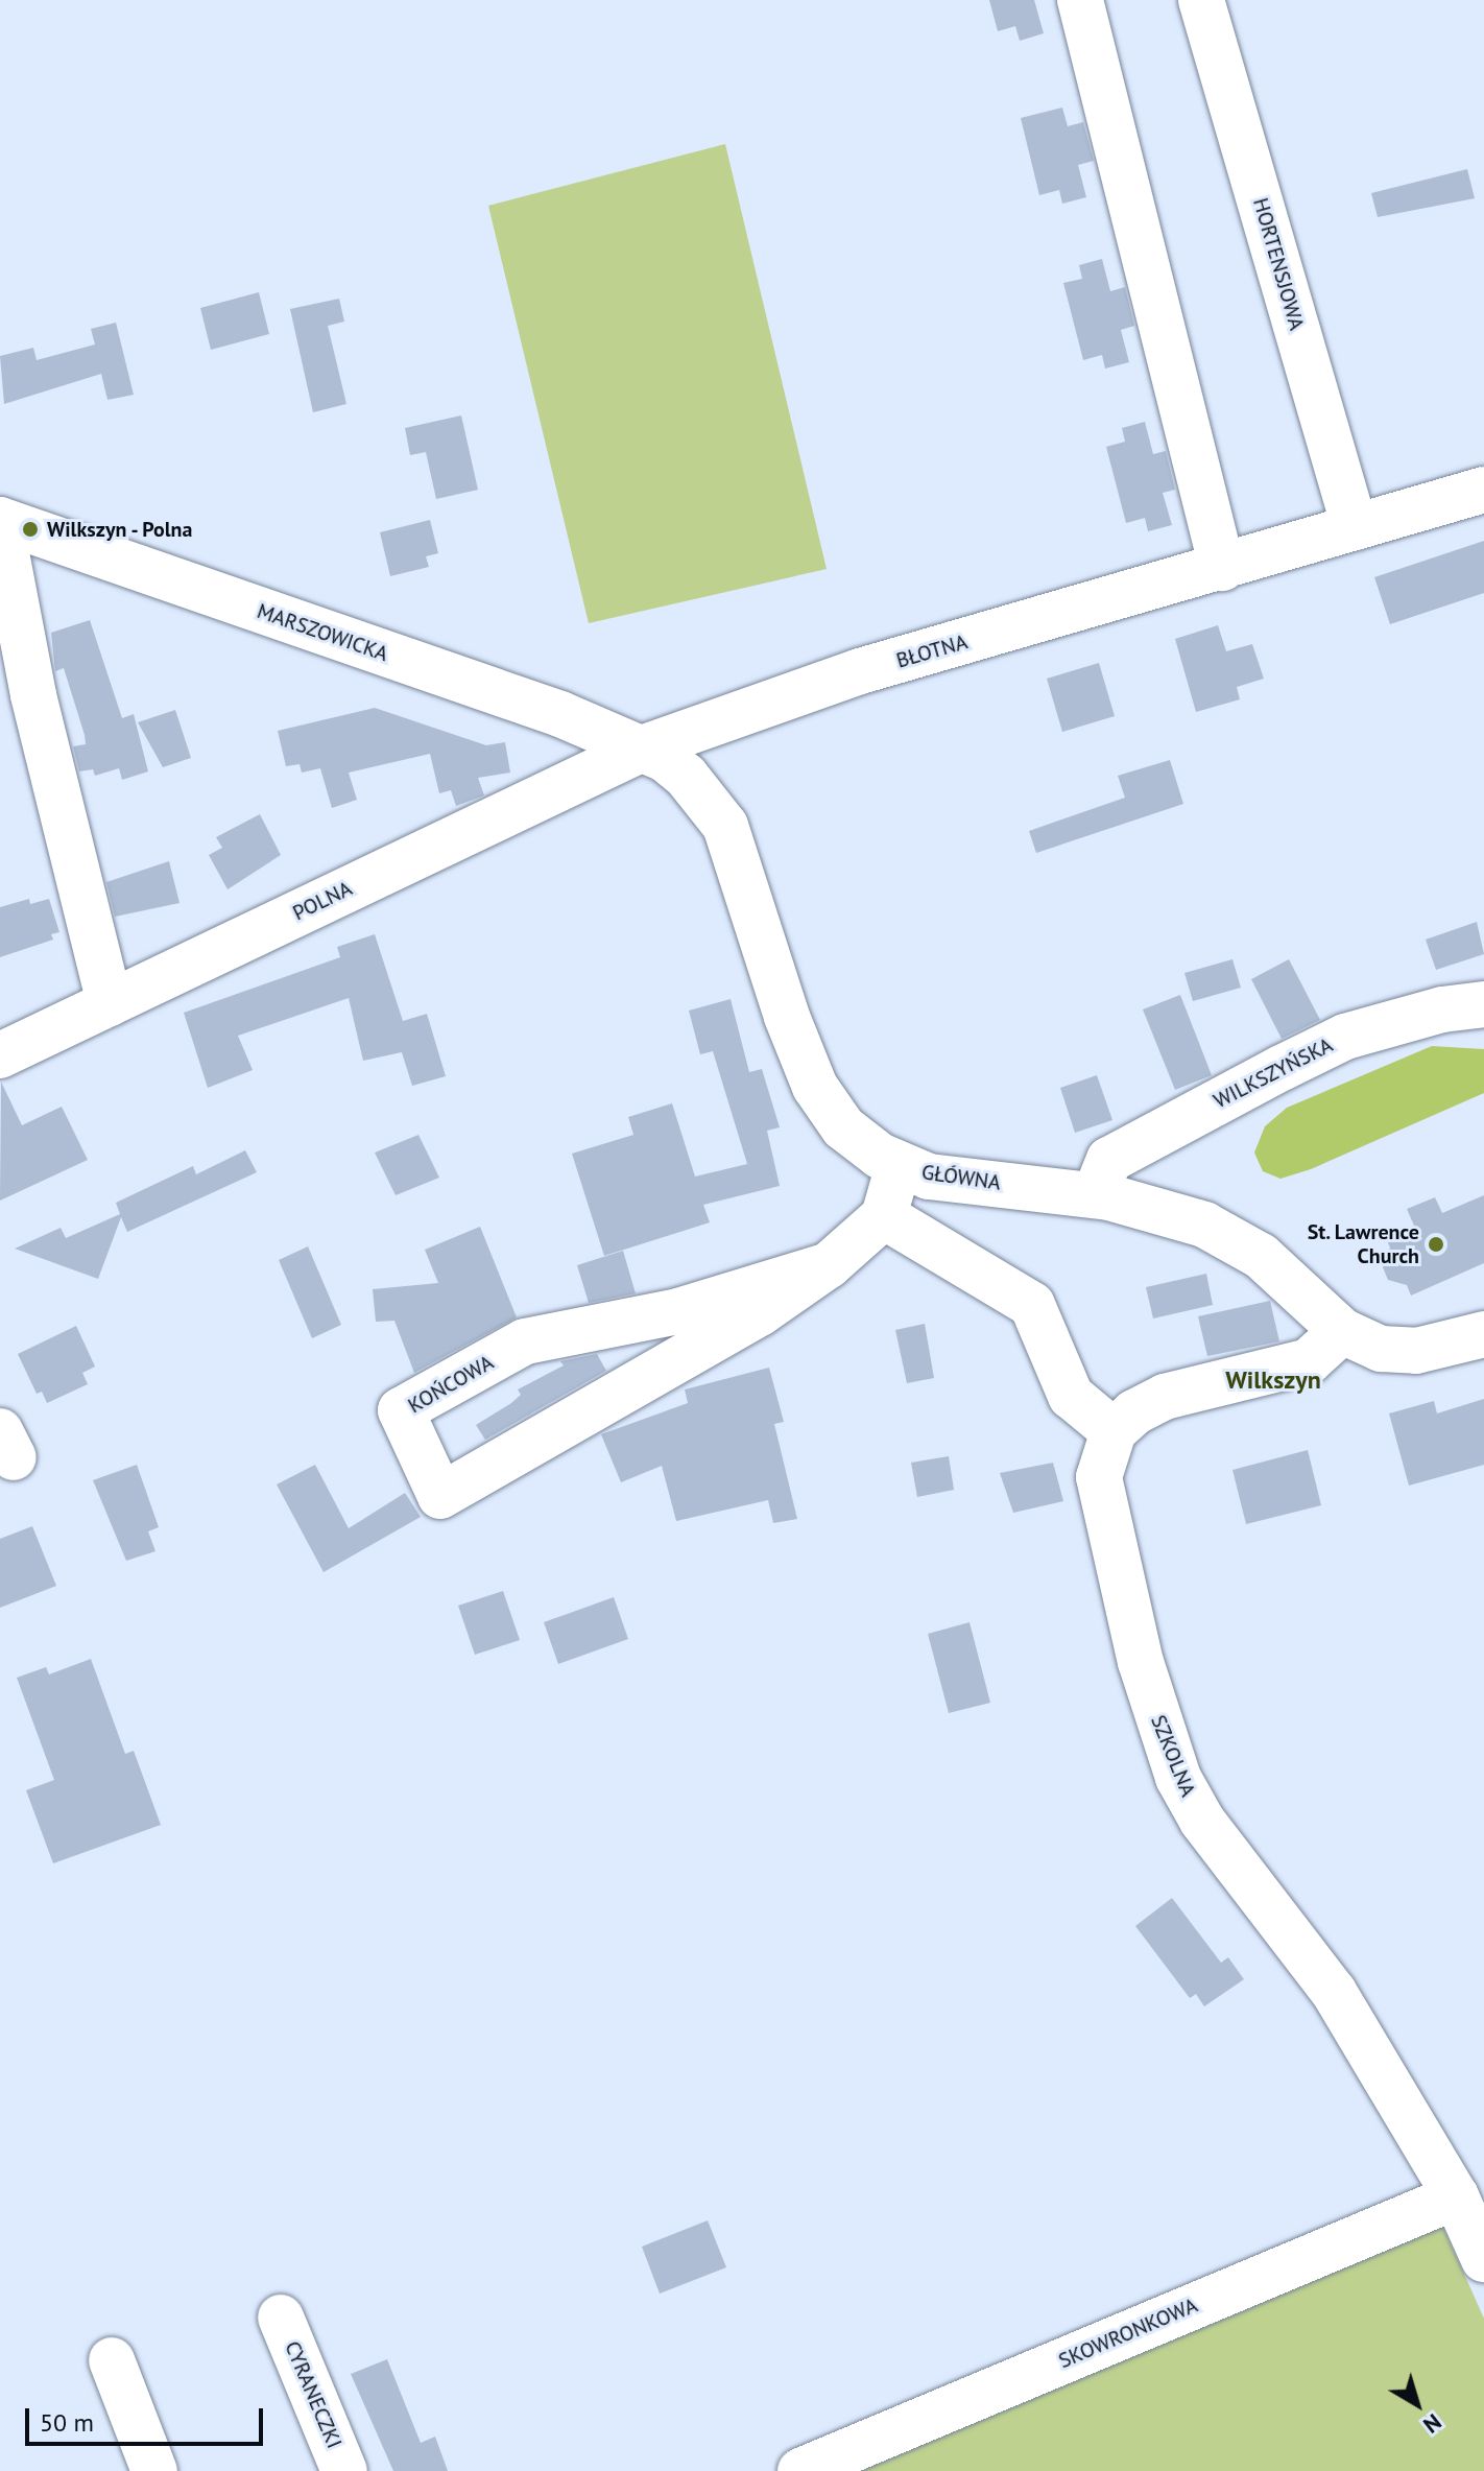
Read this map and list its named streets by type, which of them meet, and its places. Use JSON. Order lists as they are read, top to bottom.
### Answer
{
  "streets": {
    "street": [
      "HORTENSJOWA",
      "MARSZOWICKA",
      "BŁOTNA",
      "POLNA",
      "WILKSZYŃSKA",
      "GŁÓWNA",
      "KOŃCOWA",
      "SZKOLNA",
      "SKOWRONKOWA",
      "CYRANECZKI"
    ]
  },
  "crossings": [
    ["HORTENSJOWA", "BŁOTNA"],
    ["MARSZOWICKA", "BŁOTNA"],
    ["MARSZOWICKA", "POLNA"],
    ["MARSZOWICKA", "GŁÓWNA"],
    ["BŁOTNA", "POLNA"],
    ["BŁOTNA", "GŁÓWNA"],
    ["POLNA", "GŁÓWNA"],
    ["WILKSZYŃSKA", "GŁÓWNA"],
    ["SZKOLNA", "SKOWRONKOWA"]
  ],
  "districts": ["Wilkszyn"],
  "places": ["Wilkszyn - Polna", "St. Lawrence Church"],
  "scale_bar": "50 m",
  "north": "bottom right"
}
